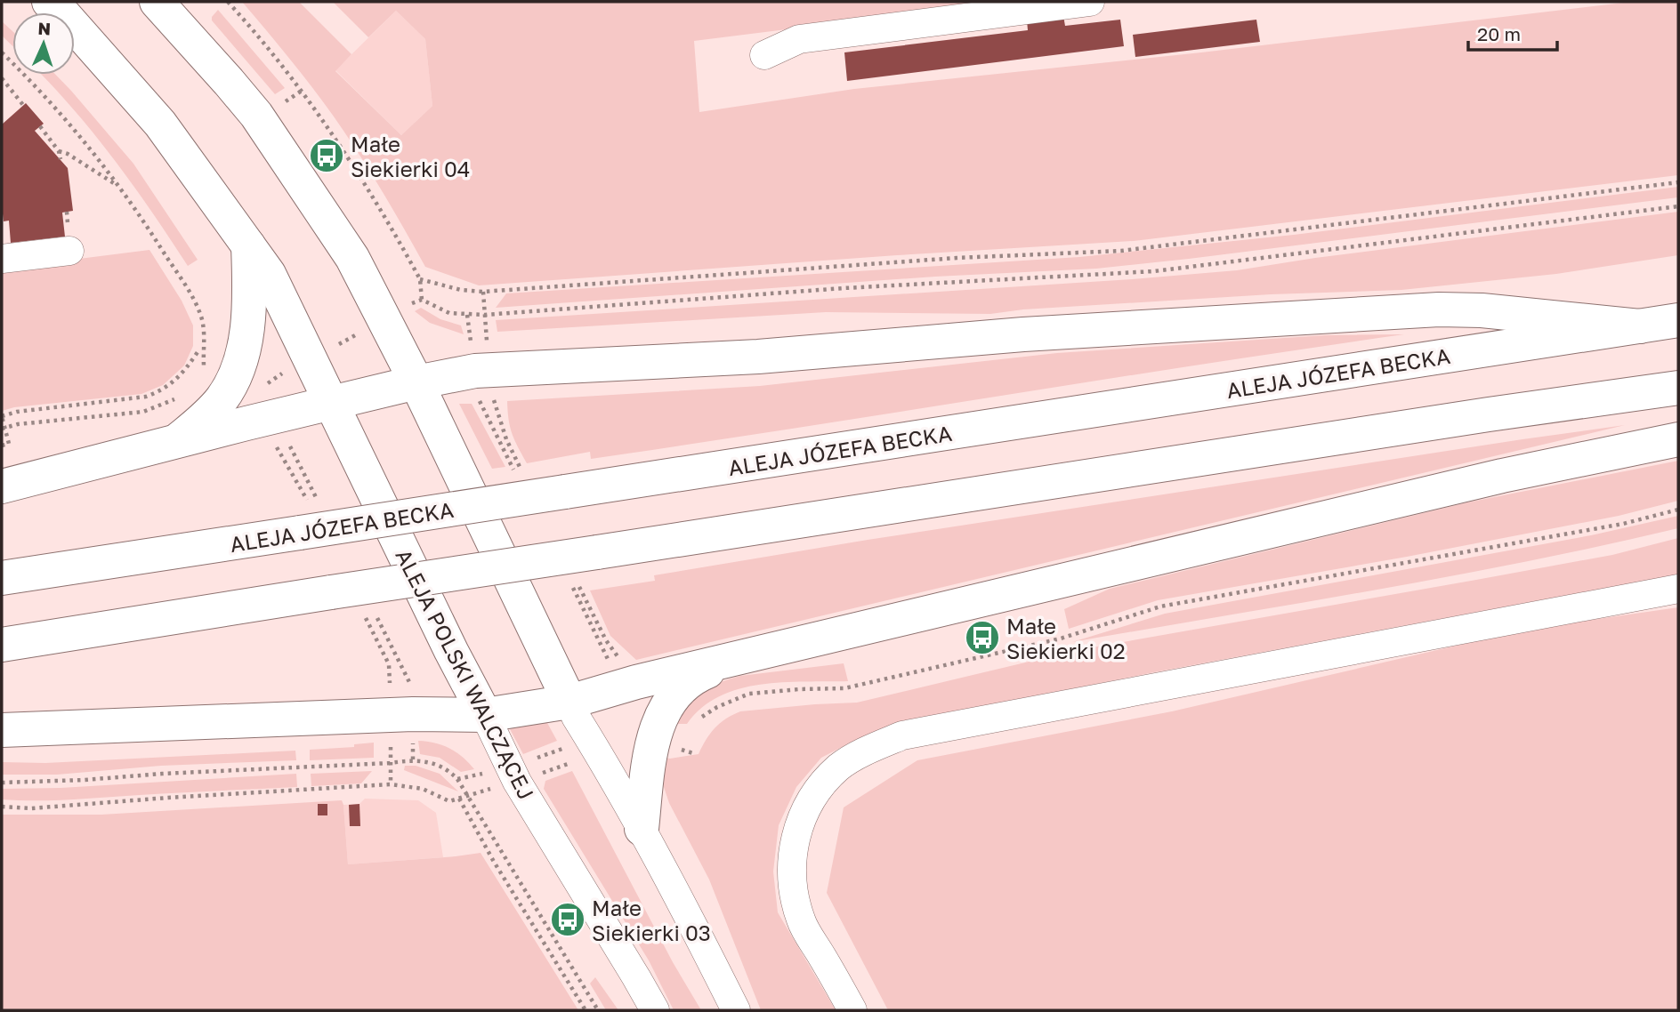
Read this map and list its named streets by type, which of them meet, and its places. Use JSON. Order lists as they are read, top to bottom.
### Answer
{
  "streets": {
    "main road": ["ALEJA JÓZEFA BECKA", "ALEJA POLSKI WALCZĄCEJ"]
  },
  "places": {
    "bus stop": ["Małe Siekierki 04", "Małe Siekierki 02", "Małe Siekierki 03"]
  },
  "scale_bar": "20 m",
  "north": "top"
}
